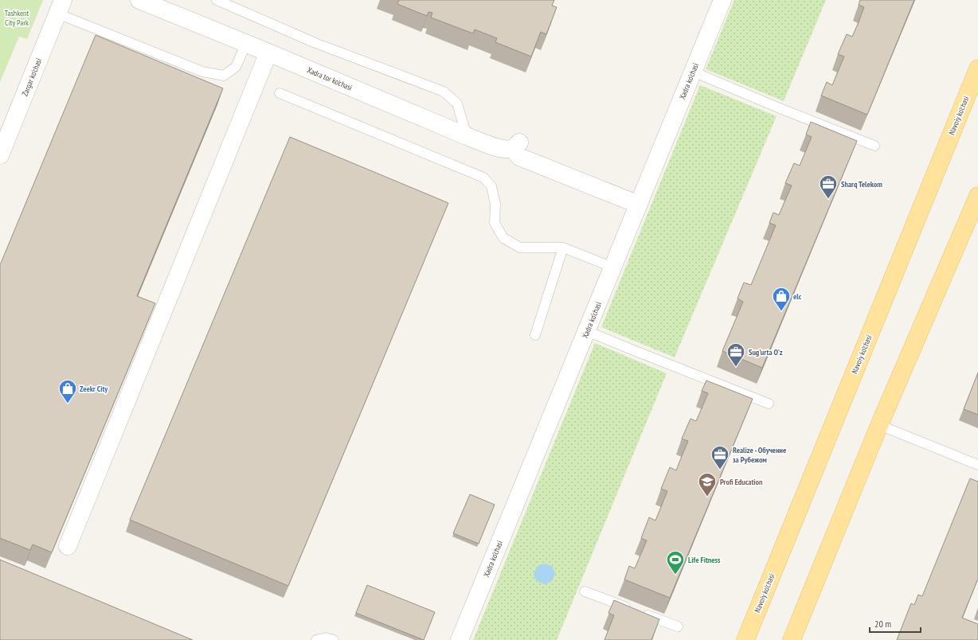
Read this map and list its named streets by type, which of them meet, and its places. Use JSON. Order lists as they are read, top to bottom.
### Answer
{
  "streets": {
    "main road": ["Navoiy ko'chasi"],
    "street": ["Zargar ko'chasi", "Xadra tor ko'chasi", "Xadra ko'chasi"]
  },
  "crossings": [
    ["Xadra tor ko'chasi", "Xadra ko'chasi"]
  ],
  "parks": ["Tashkent City Park"],
  "places": {
    "office": ["Sharq Telekom", "Sug'urta O'z", "Realize - Обучение за Рубежом"],
    "shop": ["elc", "Zeekr City"],
    "school or university": ["Profi Education"],
    "sports": ["Life Fitness"]
  },
  "scale_bar": "20 m"
}
